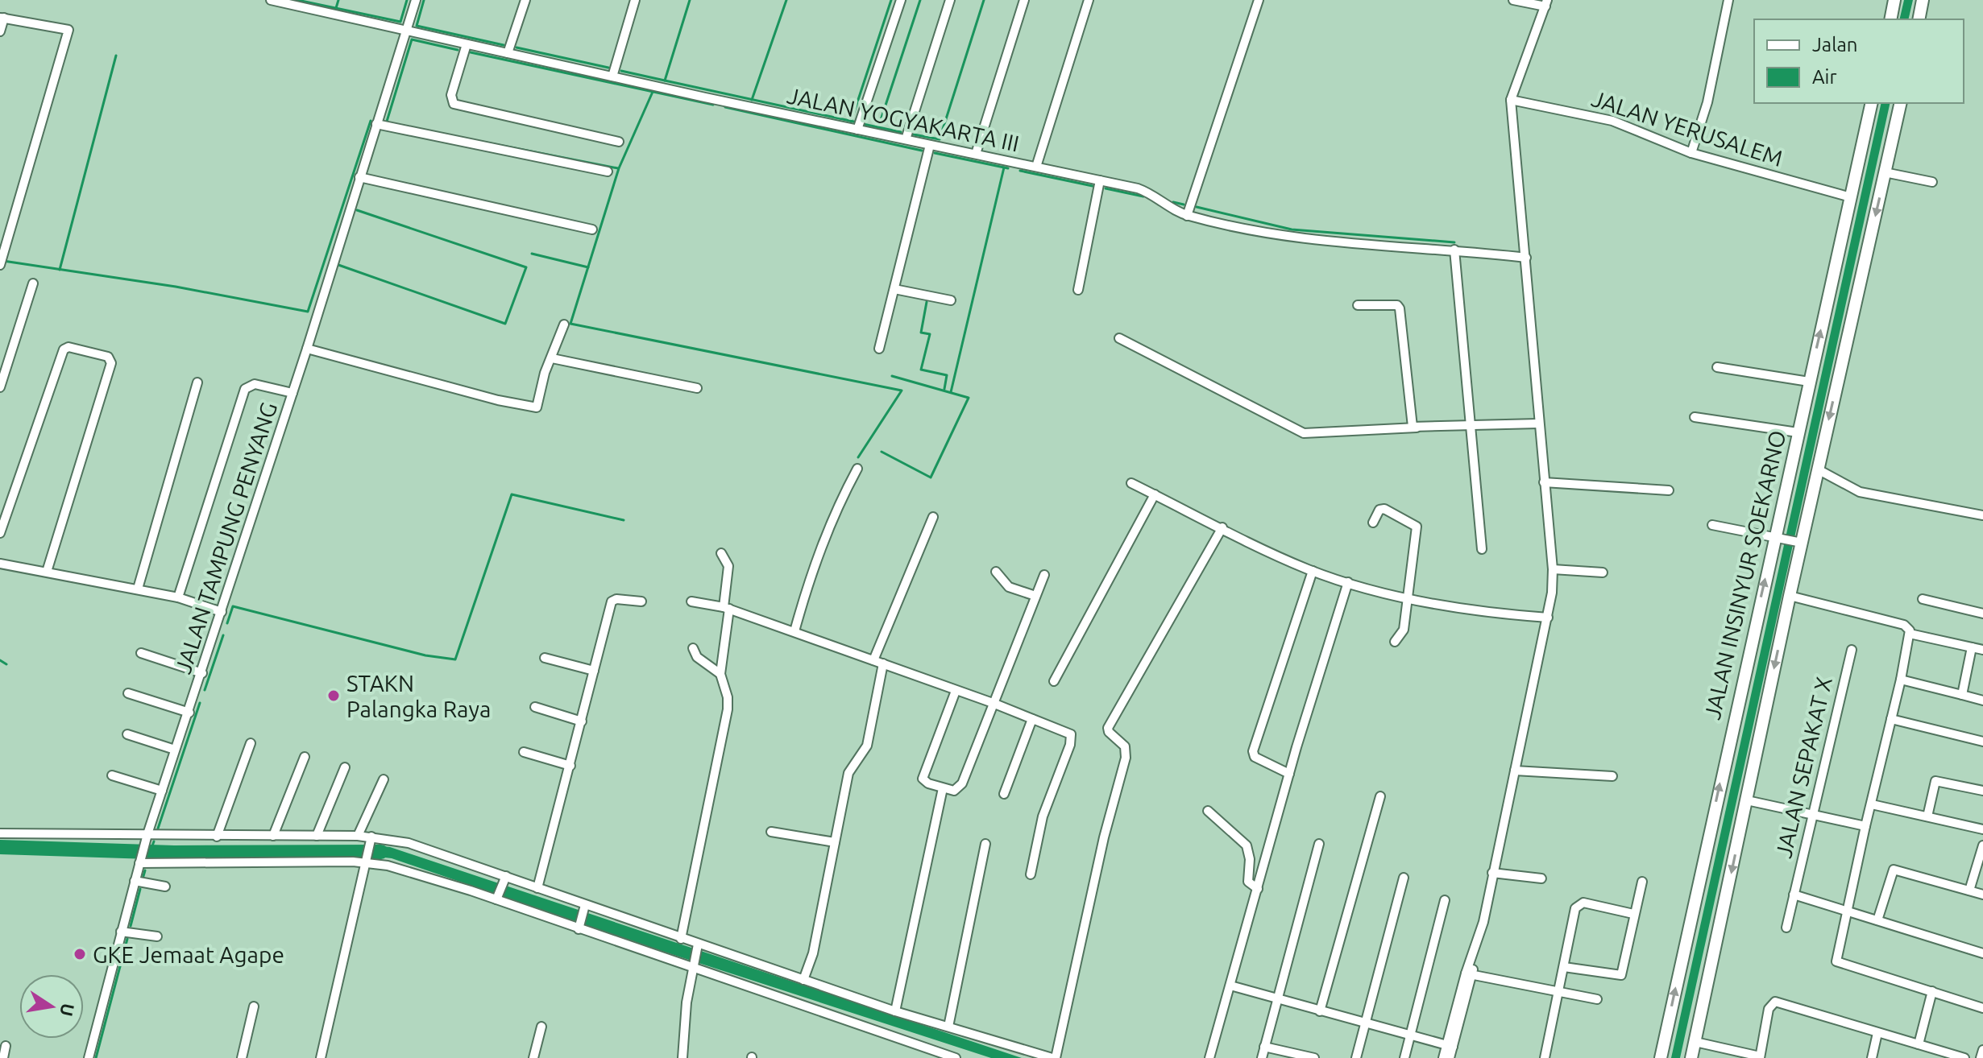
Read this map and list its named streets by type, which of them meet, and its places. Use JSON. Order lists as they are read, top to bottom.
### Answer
{
  "streets": {
    "street": [
      "JALAN YOGYAKARTA III",
      "JALAN YERUSALEM",
      "JALAN TAMPUNG PENYANG",
      "JALAN INSINYUR SOEKARNO",
      "JALAN SEPAKAT X"
    ]
  },
  "crossings": [
    ["JALAN YOGYAKARTA III", "JALAN TAMPUNG PENYANG"],
    ["JALAN YERUSALEM", "JALAN INSINYUR SOEKARNO"]
  ],
  "places": ["STAKN Palangka Raya", "GKE Jemaat Agape"],
  "legend": ["Jalan", "Air"],
  "north": "right"
}
